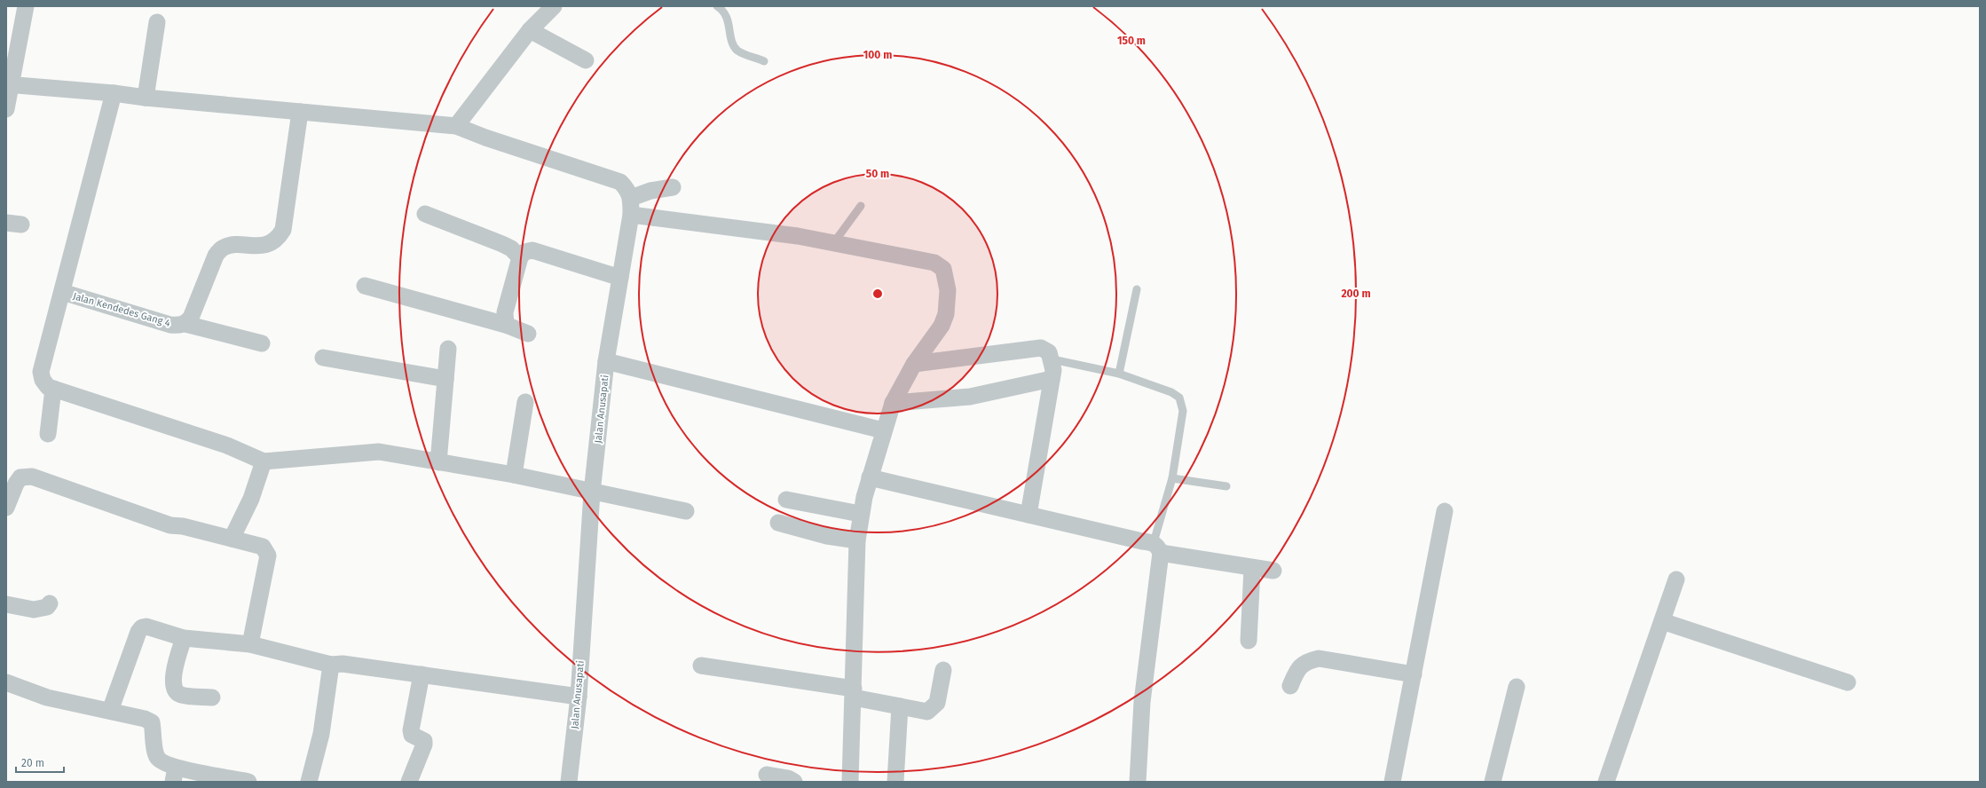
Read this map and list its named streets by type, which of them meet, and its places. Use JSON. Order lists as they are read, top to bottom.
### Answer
{
  "streets": {
    "street": ["Jalan Kendedes Gang 4", "Jalan Anusapati"]
  },
  "scale_bar": "20 m",
  "rings": [
    "150 m",
    "100 m",
    "50 m",
    "200 m"
  ]
}
